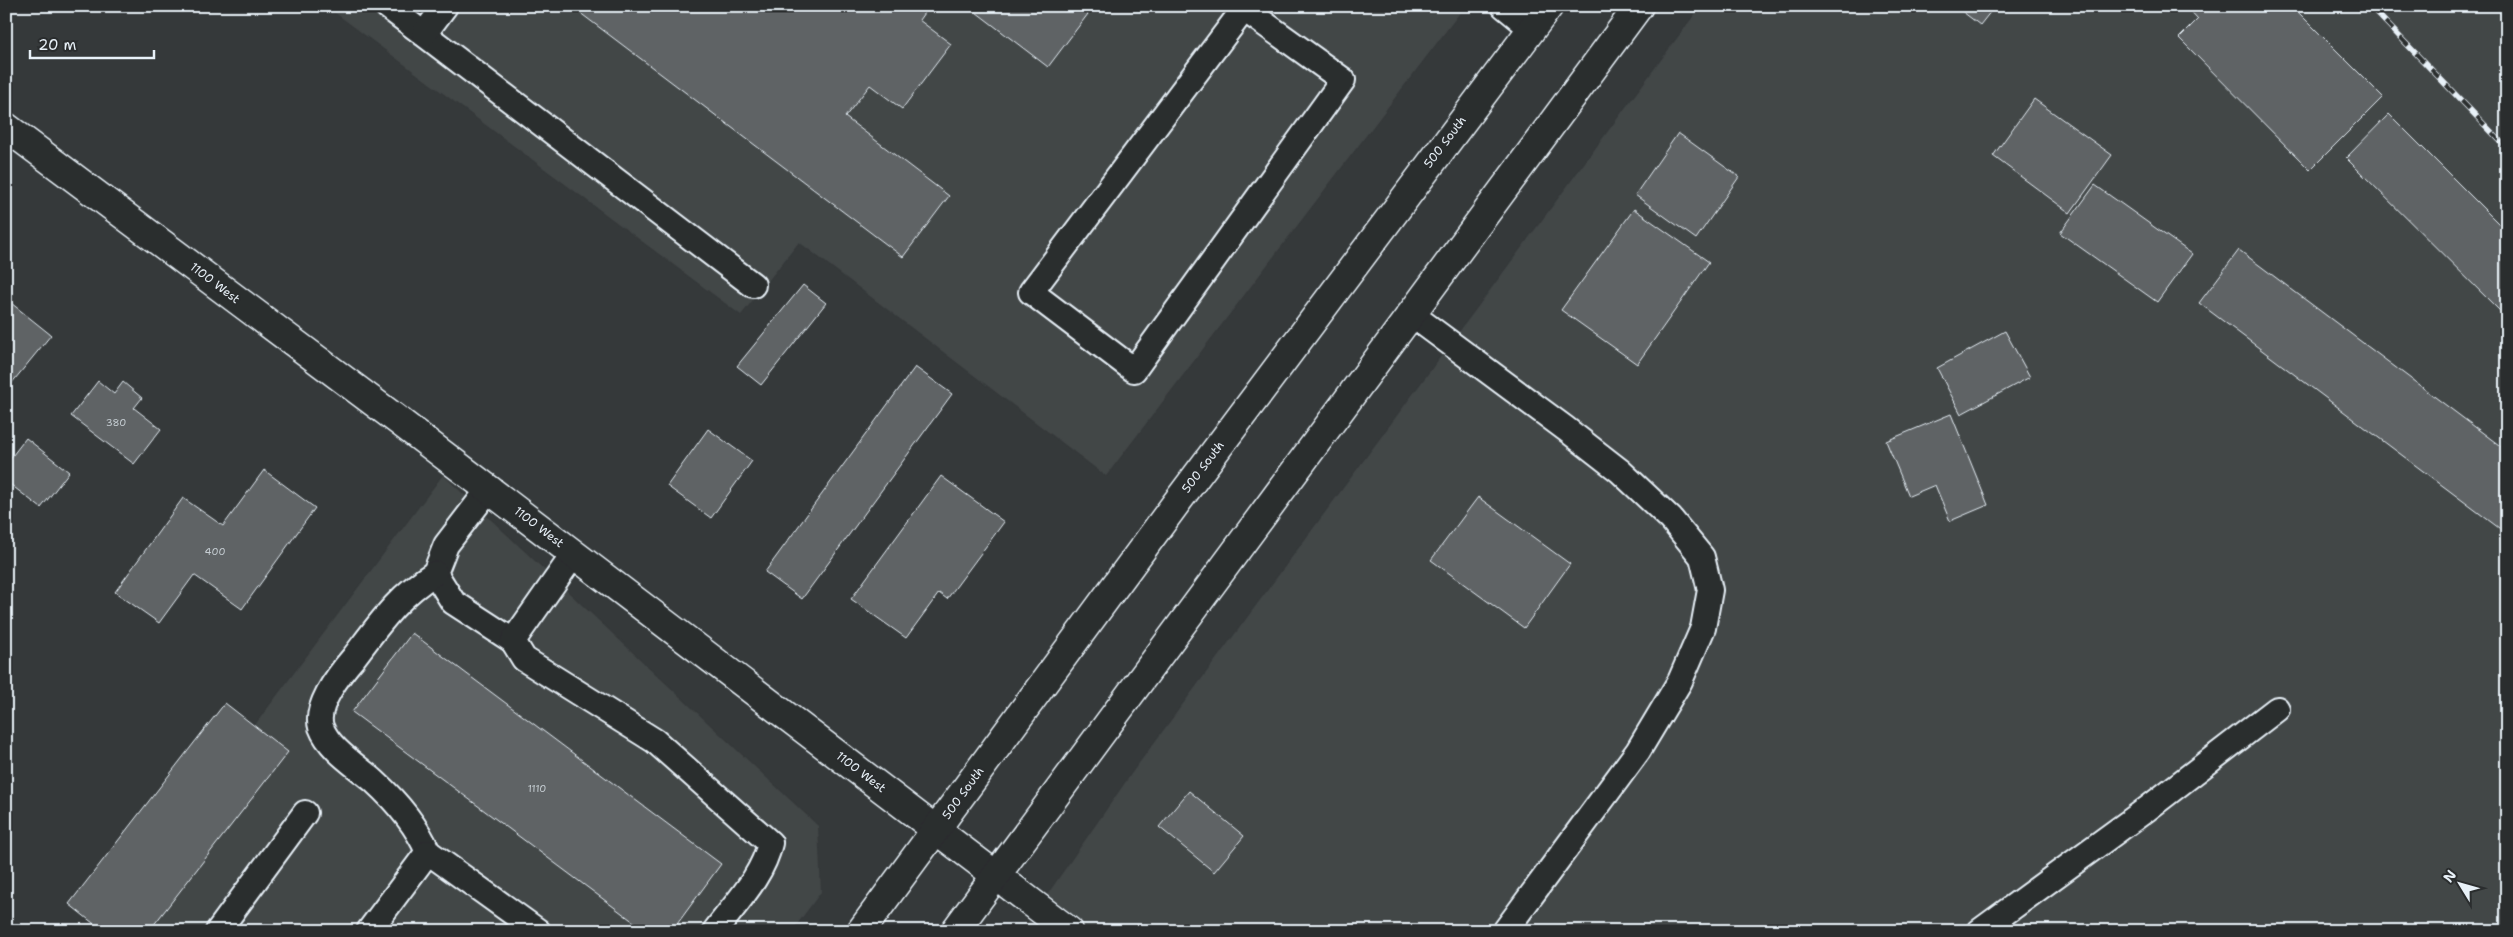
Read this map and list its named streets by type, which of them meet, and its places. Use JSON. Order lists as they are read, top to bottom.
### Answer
{
  "streets": {
    "main road": ["500 South", "1100 West"]
  },
  "crossings": [
    ["500 South", "1100 West"]
  ],
  "house_numbers": ["380", "400", "1110"],
  "scale_bar": "20 m",
  "north": "top left"
}
